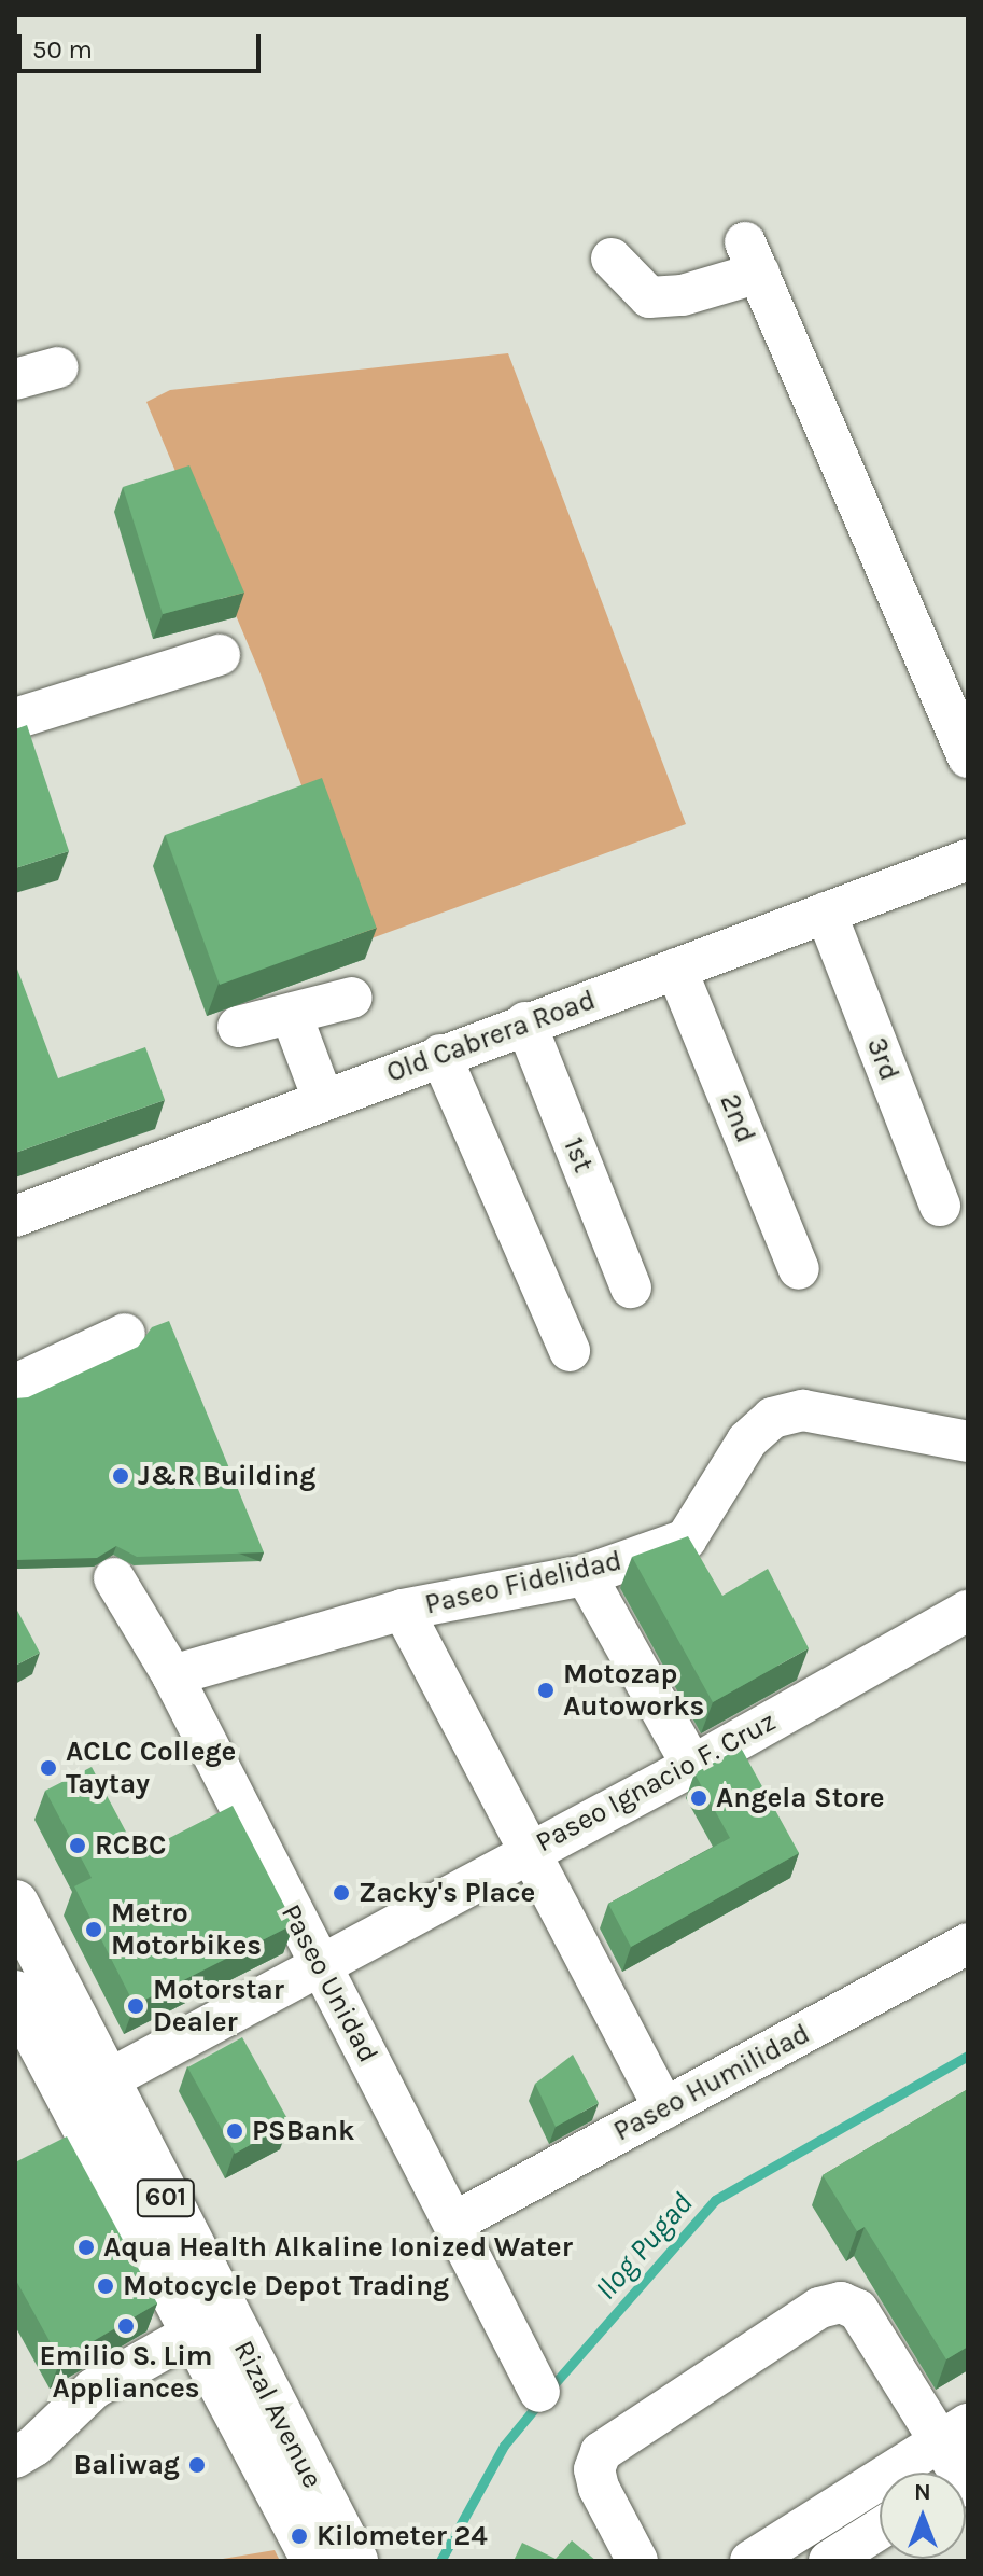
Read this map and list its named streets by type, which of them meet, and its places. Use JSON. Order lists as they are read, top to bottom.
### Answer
{
  "streets": {
    "main road": ["601", "Rizal Avenue"],
    "street": [
      "Old Cabrera Road",
      "3rd",
      "2nd",
      "1st",
      "Paseo Fidelidad",
      "Paseo Ignacio F. Cruz",
      "Paseo Unidad",
      "Paseo Humilidad"
    ]
  },
  "crossings": [
    ["Old Cabrera Road", "3rd"],
    ["Old Cabrera Road", "2nd"],
    ["Old Cabrera Road", "1st"],
    ["Paseo Fidelidad", "Paseo Unidad"],
    ["Paseo Ignacio F. Cruz", "Paseo Unidad"],
    ["Paseo Ignacio F. Cruz", "601"],
    ["Paseo Unidad", "Paseo Humilidad"],
    ["601", "Rizal Avenue"]
  ],
  "water": ["Ilog Pugad"],
  "places": [
    "J&R Building",
    "Motozap Autoworks",
    "ACLC College Taytay",
    "Angela Store",
    "RCBC",
    "Zacky's Place",
    "Metro Motorbikes",
    "Motorstar Dealer",
    "PSBank",
    "Aqua Health Alkaline Ionized Water",
    "Motocycle Depot Trading",
    "Emilio S. Lim Appliances",
    "Baliwag",
    "Kilometer 24"
  ],
  "scale_bar": "50 m",
  "north": "top"
}
